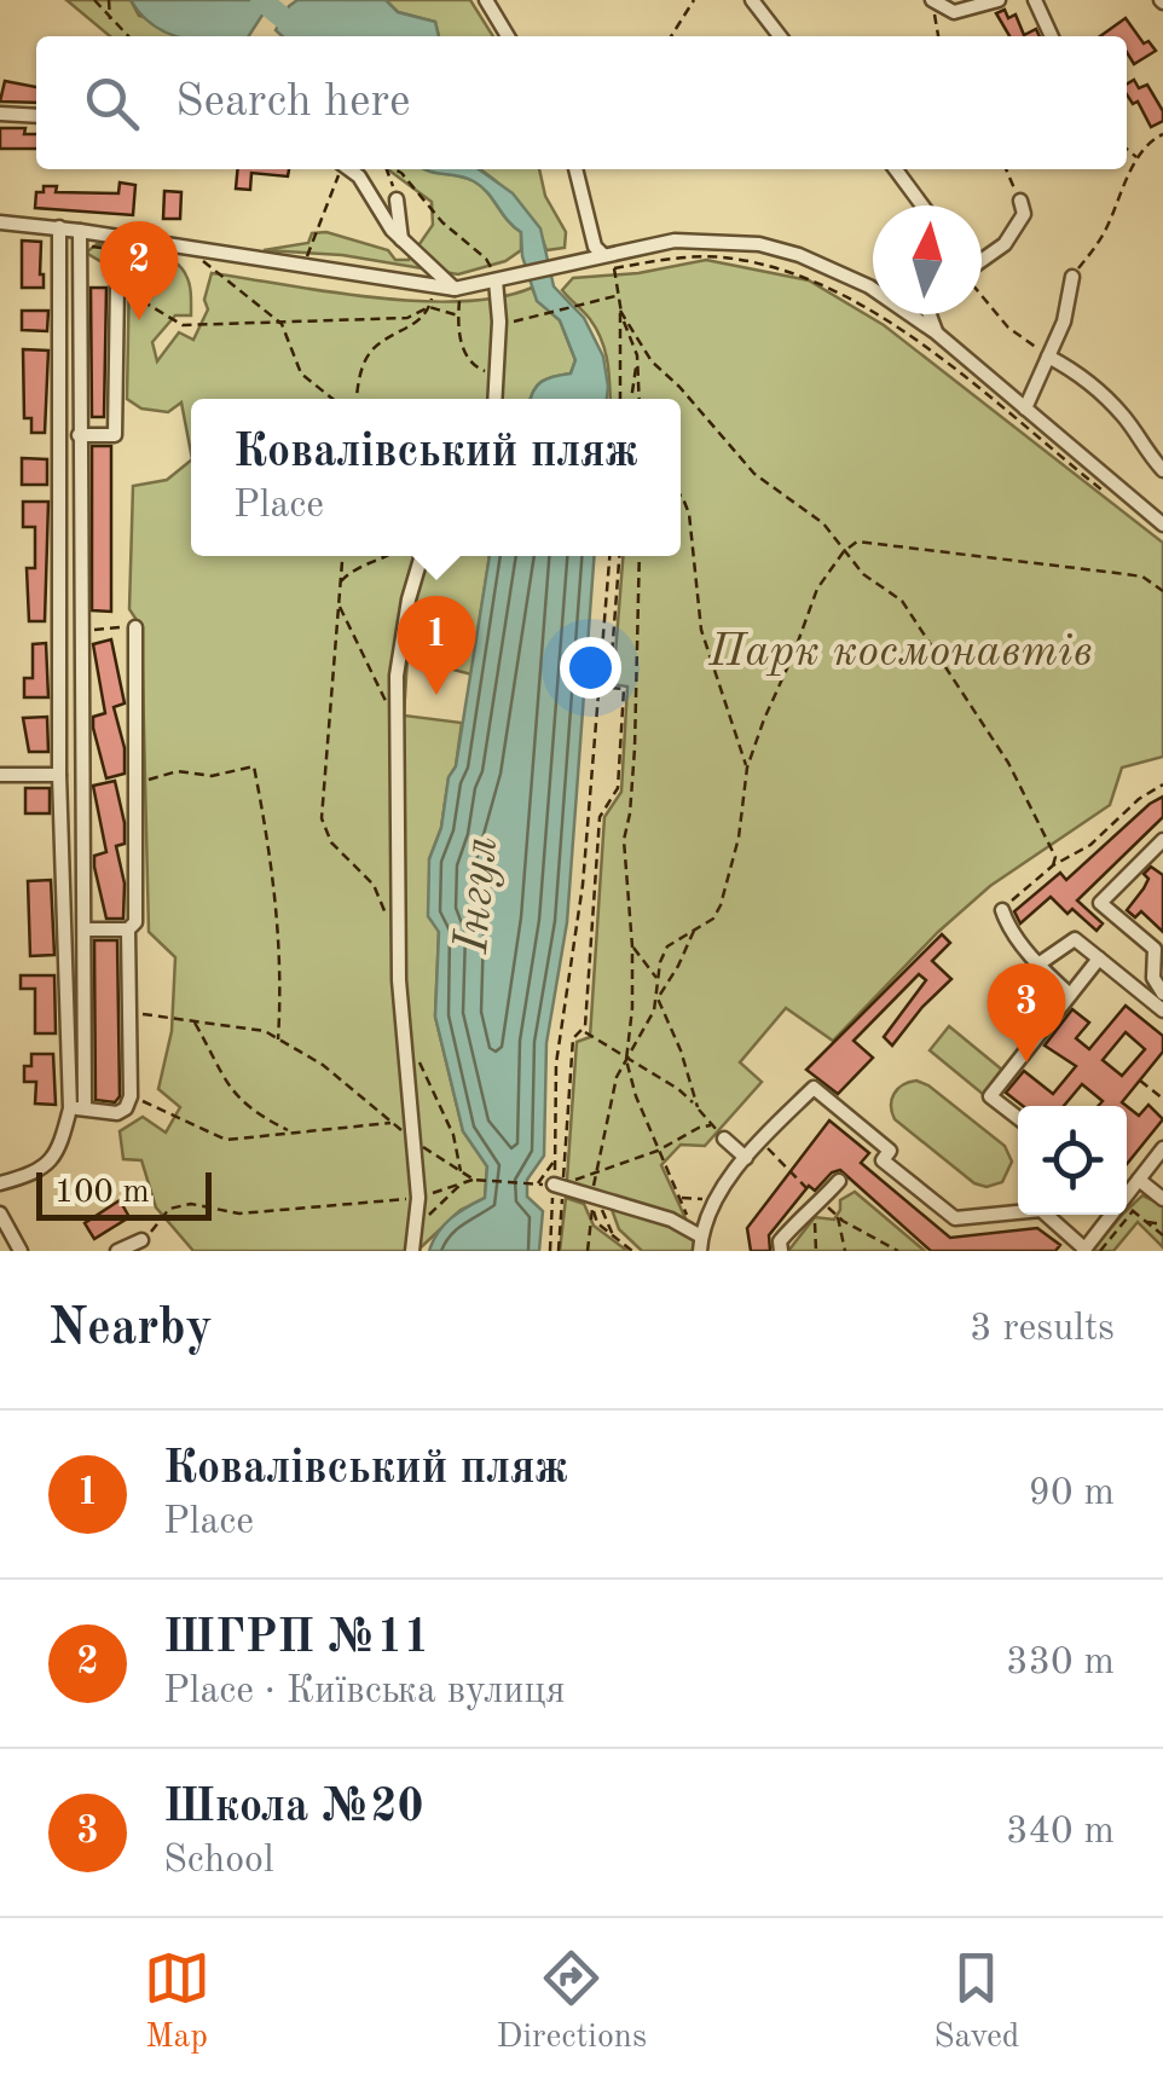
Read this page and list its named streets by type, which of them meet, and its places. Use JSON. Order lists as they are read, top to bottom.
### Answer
{
  "water": ["Інгул"],
  "parks": ["Парк космонавтів"],
  "scale_bar": "100 m",
  "north": "top",
  "page": {
    "search": "Search here",
    "pins": ["2", "1", "3"],
    "popup": ["Ковалівський пляж", "Place"],
    "scale": "100 m",
    "heading": ["Nearby", "3 results"],
    "list": [
      {
        "mark": "1",
        "name": "Ковалівський пляж",
        "note": "Place",
        "value": "90 m"
      },
      {
        "mark": "2",
        "name": "ШГРП №11",
        "note": "Place · Київська вулиця",
        "value": "330 m"
      },
      {
        "mark": "3",
        "name": "Школа №20",
        "note": "School",
        "value": "340 m"
      }
    ],
    "nav": ["Map", "Directions", "Saved"]
  }
}
